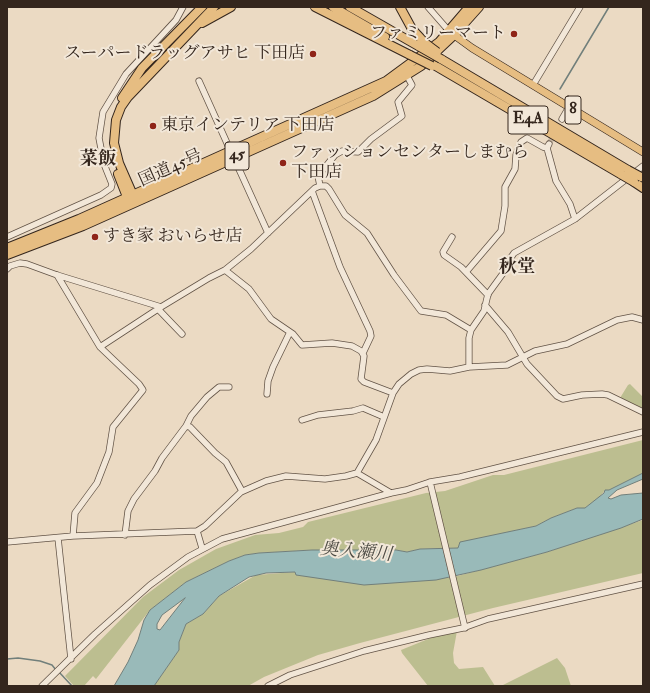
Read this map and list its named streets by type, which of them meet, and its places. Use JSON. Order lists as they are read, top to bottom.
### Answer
{
  "streets": {
    "highway": ["E4A", "45", "国道45号"],
    "main road": ["8"]
  },
  "crossings": [
    ["8", "国道45号"]
  ],
  "districts": ["菜飯", "秋堂"],
  "water": ["奥入瀬川"],
  "places": [
    "ファミリーマート",
    "スーパードラッグアサヒ 下田店",
    "東京インテリア 下田店",
    "ファッションセンターしまむら 下田店",
    "すき家 おいらせ店"
  ]
}
